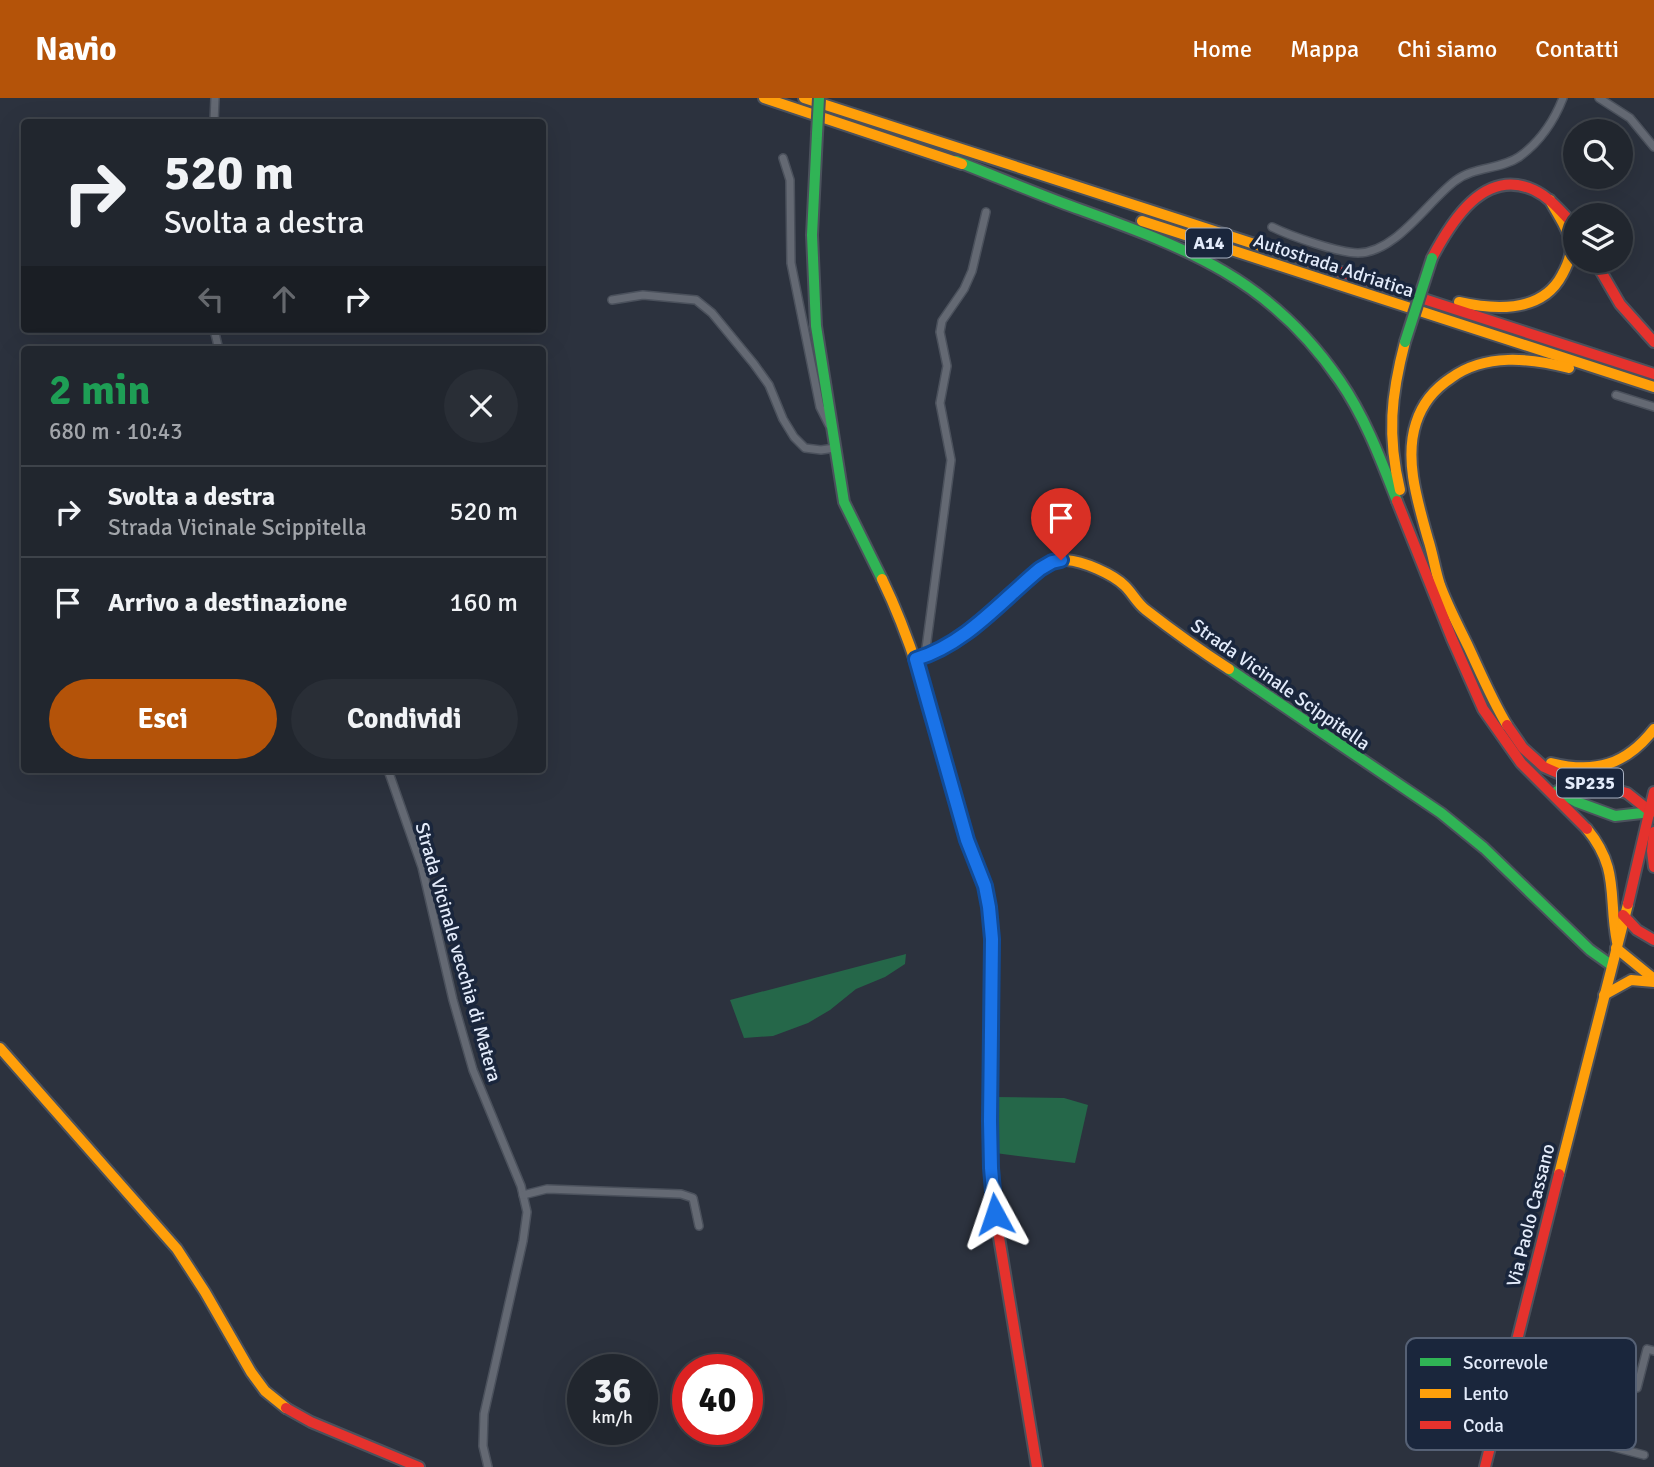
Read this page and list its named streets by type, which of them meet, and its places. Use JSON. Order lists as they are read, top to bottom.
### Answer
{
  "streets": {
    "main road": [
      "A14",
      "Autostrada Adriatica",
      "Strada Vicinale Scippitella",
      "SP235",
      "Via Paolo Cassano"
    ],
    "street": ["Strada Vicinale vecchia di Matera"]
  },
  "crossings": [
    ["Strada Vicinale Scippitella", "Via Paolo Cassano"],
    ["SP235", "Via Paolo Cassano"]
  ],
  "legend": ["Scorrevole", "Lento", "Coda"],
  "page": {
    "header": "Navio",
    "nav": [
      "Home",
      "Mappa",
      "Chi siamo",
      "Contatti"
    ],
    "turn": ["520 m", "Svolta a destra"],
    "heading": ["2 min", "680 m · 10:43"],
    "list": [
      {
        "name": "Svolta a destra",
        "note": "Strada Vicinale Scippitella",
        "value": "520 m"
      },
      {
        "name": "Arrivo a destinazione",
        "value": "160 m"
      }
    ],
    "buttons": ["Esci", "Condividi"],
    "speed": "36 km/h",
    "limit": "40"
  }
}
